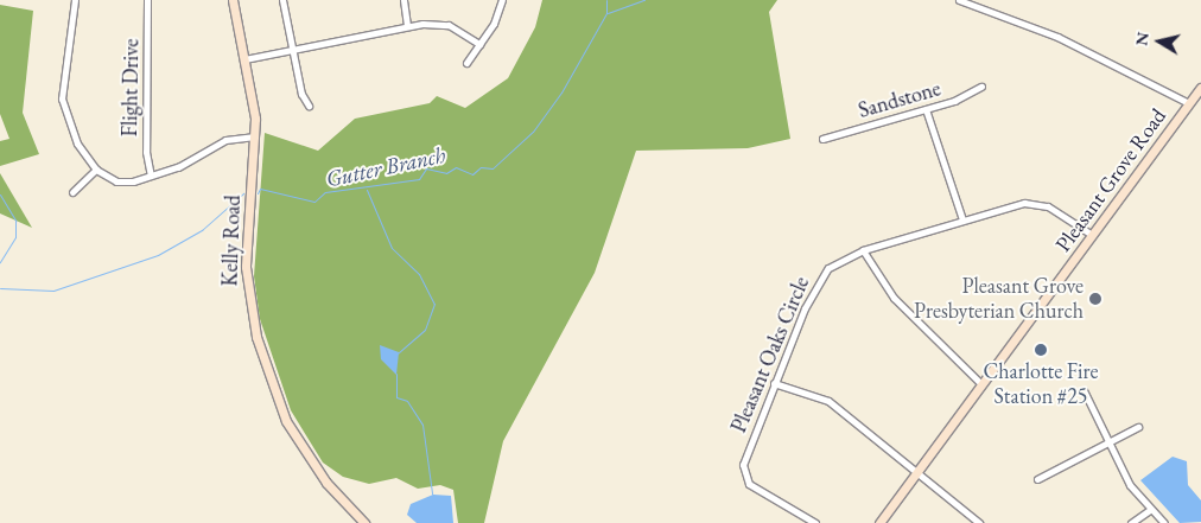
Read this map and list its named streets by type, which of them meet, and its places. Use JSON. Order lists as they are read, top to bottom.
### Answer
{
  "streets": {
    "street": [
      "Flight Drive",
      "Sandstone",
      "Pleasant Grove Road",
      "Kelly Road",
      "Pleasant Oaks Circle"
    ]
  },
  "crossings": [
    ["Pleasant Grove Road", "Pleasant Oaks Circle"]
  ],
  "water": ["Gutter Branch"],
  "places": ["Pleasant Grove Presbyterian Church", "Charlotte Fire Station #25"],
  "north": "left"
}
